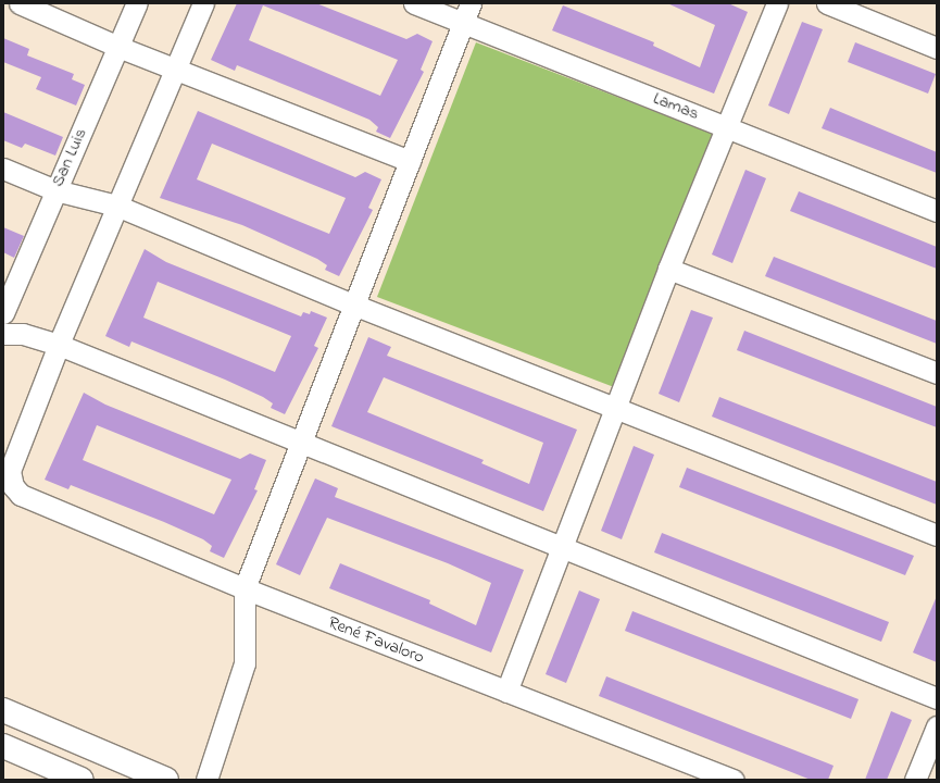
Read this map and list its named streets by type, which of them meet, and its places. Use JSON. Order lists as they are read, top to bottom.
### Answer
{
  "streets": {
    "street": ["Lamas", "San Luis", "René Favaloro"]
  }
}
